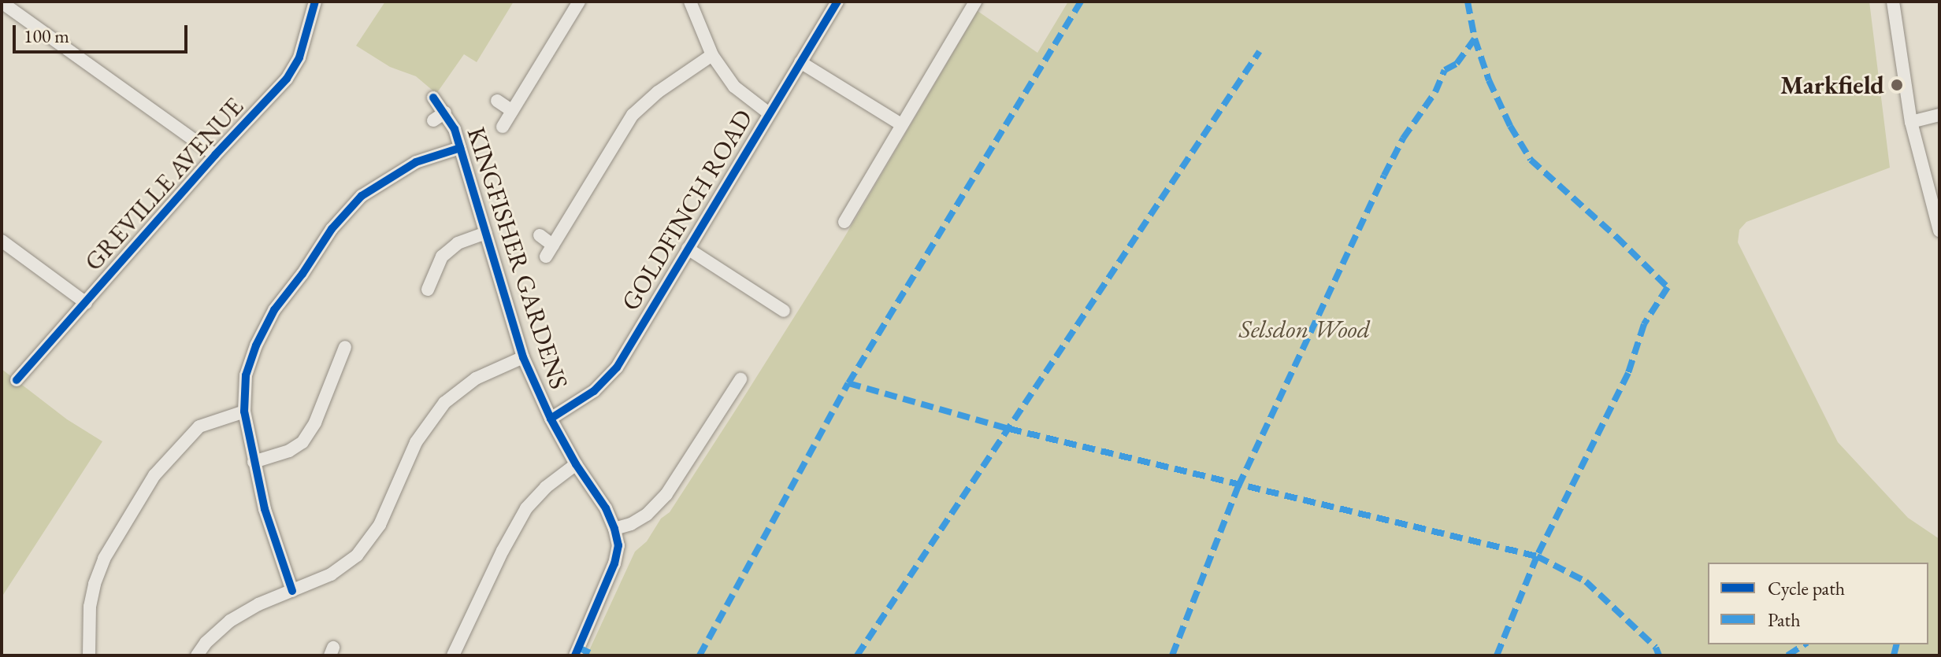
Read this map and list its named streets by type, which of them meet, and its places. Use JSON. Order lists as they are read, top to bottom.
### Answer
{
  "streets": {
    "street": ["GREVILLE AVENUE", "GOLDFINCH ROAD", "KINGFISHER GARDENS"]
  },
  "crossings": [
    ["GOLDFINCH ROAD", "KINGFISHER GARDENS"]
  ],
  "parks": ["Selsdon Wood"],
  "places": ["Markfield"],
  "legend": ["Cycle path", "Path"],
  "scale_bar": "100 m"
}
